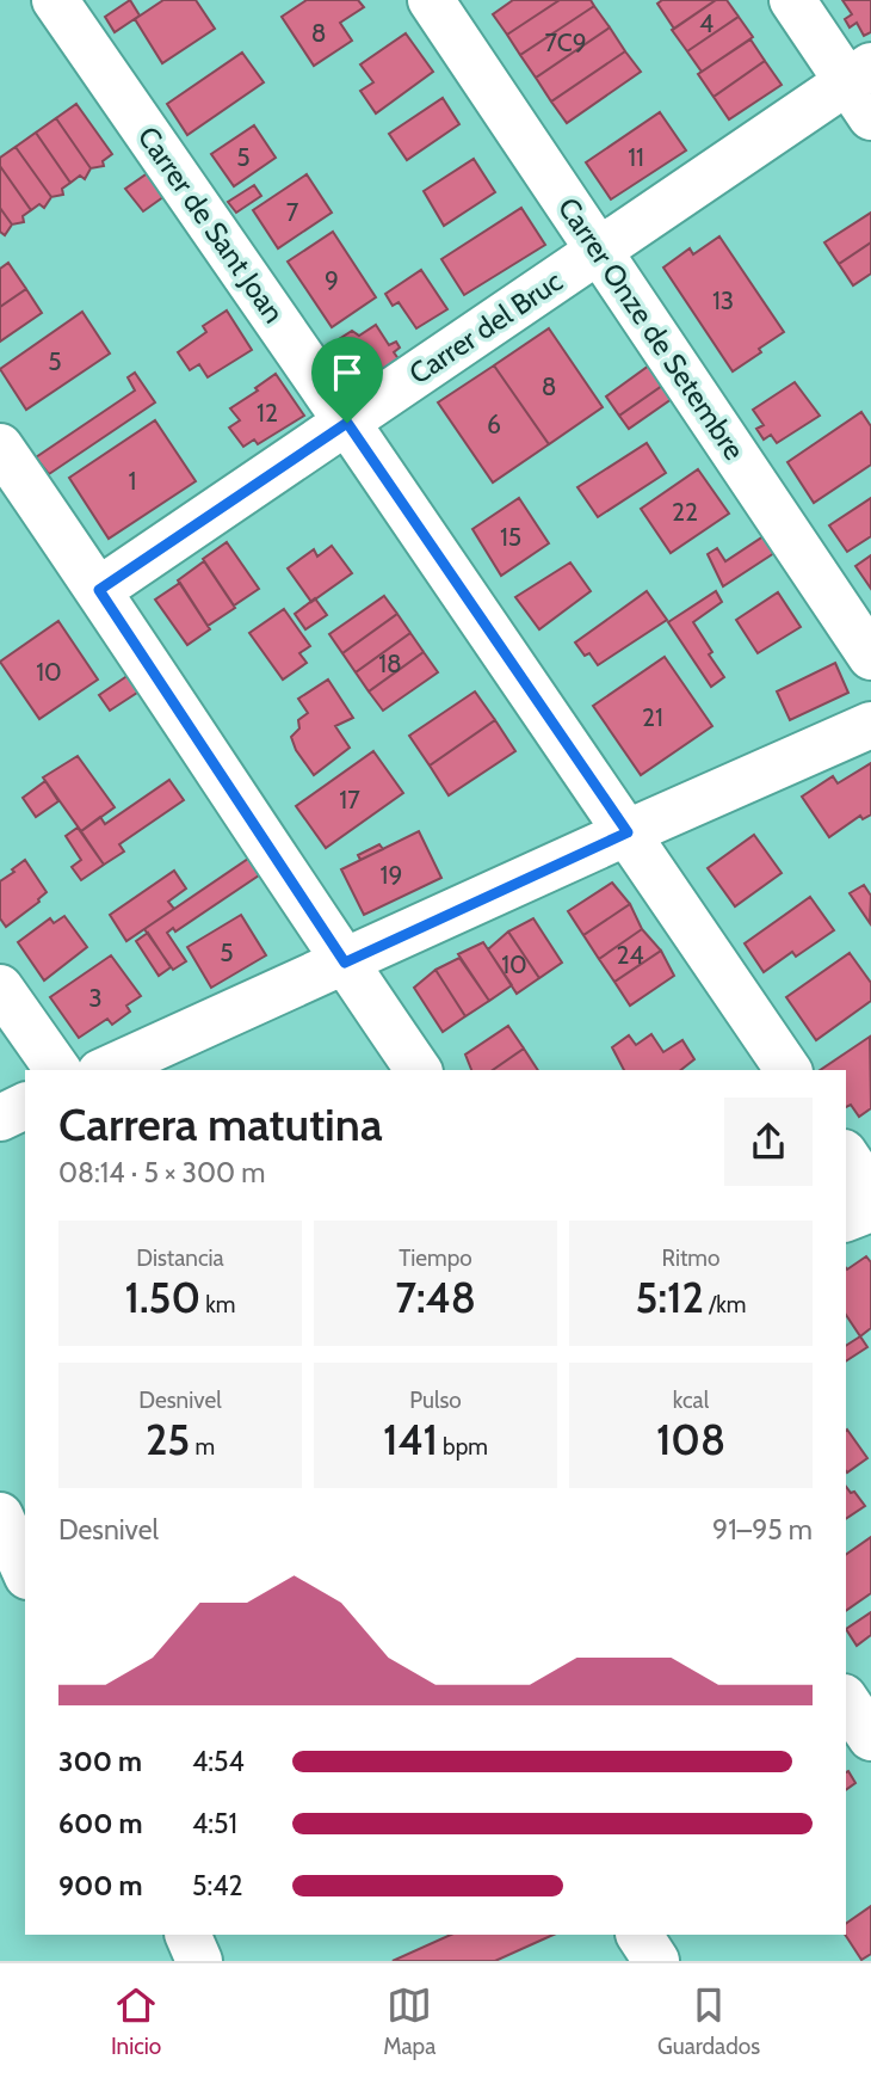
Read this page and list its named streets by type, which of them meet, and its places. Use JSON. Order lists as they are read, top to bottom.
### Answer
{
  "streets": {
    "street": ["Carrer de Sant Joan", "Carrer del Bruc", "Carrer Onze de Setembre"]
  },
  "crossings": [
    ["Carrer de Sant Joan", "Carrer del Bruc"],
    ["Carrer del Bruc", "Carrer Onze de Setembre"]
  ],
  "house_numbers": [
    "4",
    "8",
    "7C9",
    "5",
    "11",
    "7",
    "9",
    "13",
    "5",
    "8",
    "12",
    "6",
    "1",
    "22",
    "15",
    "18",
    "10",
    "21",
    "17",
    "19",
    "5",
    "24",
    "10",
    "3"
  ],
  "page": {
    "heading": ["Carrera matutina", "08:14 · 5 × 300 m"],
    "stats": [
      ["Distancia", "1.50 km"],
      ["Tiempo", "7:48"],
      ["Ritmo", "5:12 /km"],
      ["Desnivel", "25 m"],
      ["Pulso", "141 bpm"],
      ["kcal", "108"]
    ],
    "chart": ["Desnivel", "91–95 m"],
    "list": [
      {
        "name": "300 m",
        "note": "4:54"
      },
      {
        "name": "600 m",
        "note": "4:51"
      },
      {
        "name": "900 m",
        "note": "5:42"
      }
    ],
    "tabs": ["Inicio", "Mapa", "Guardados"]
  }
}
